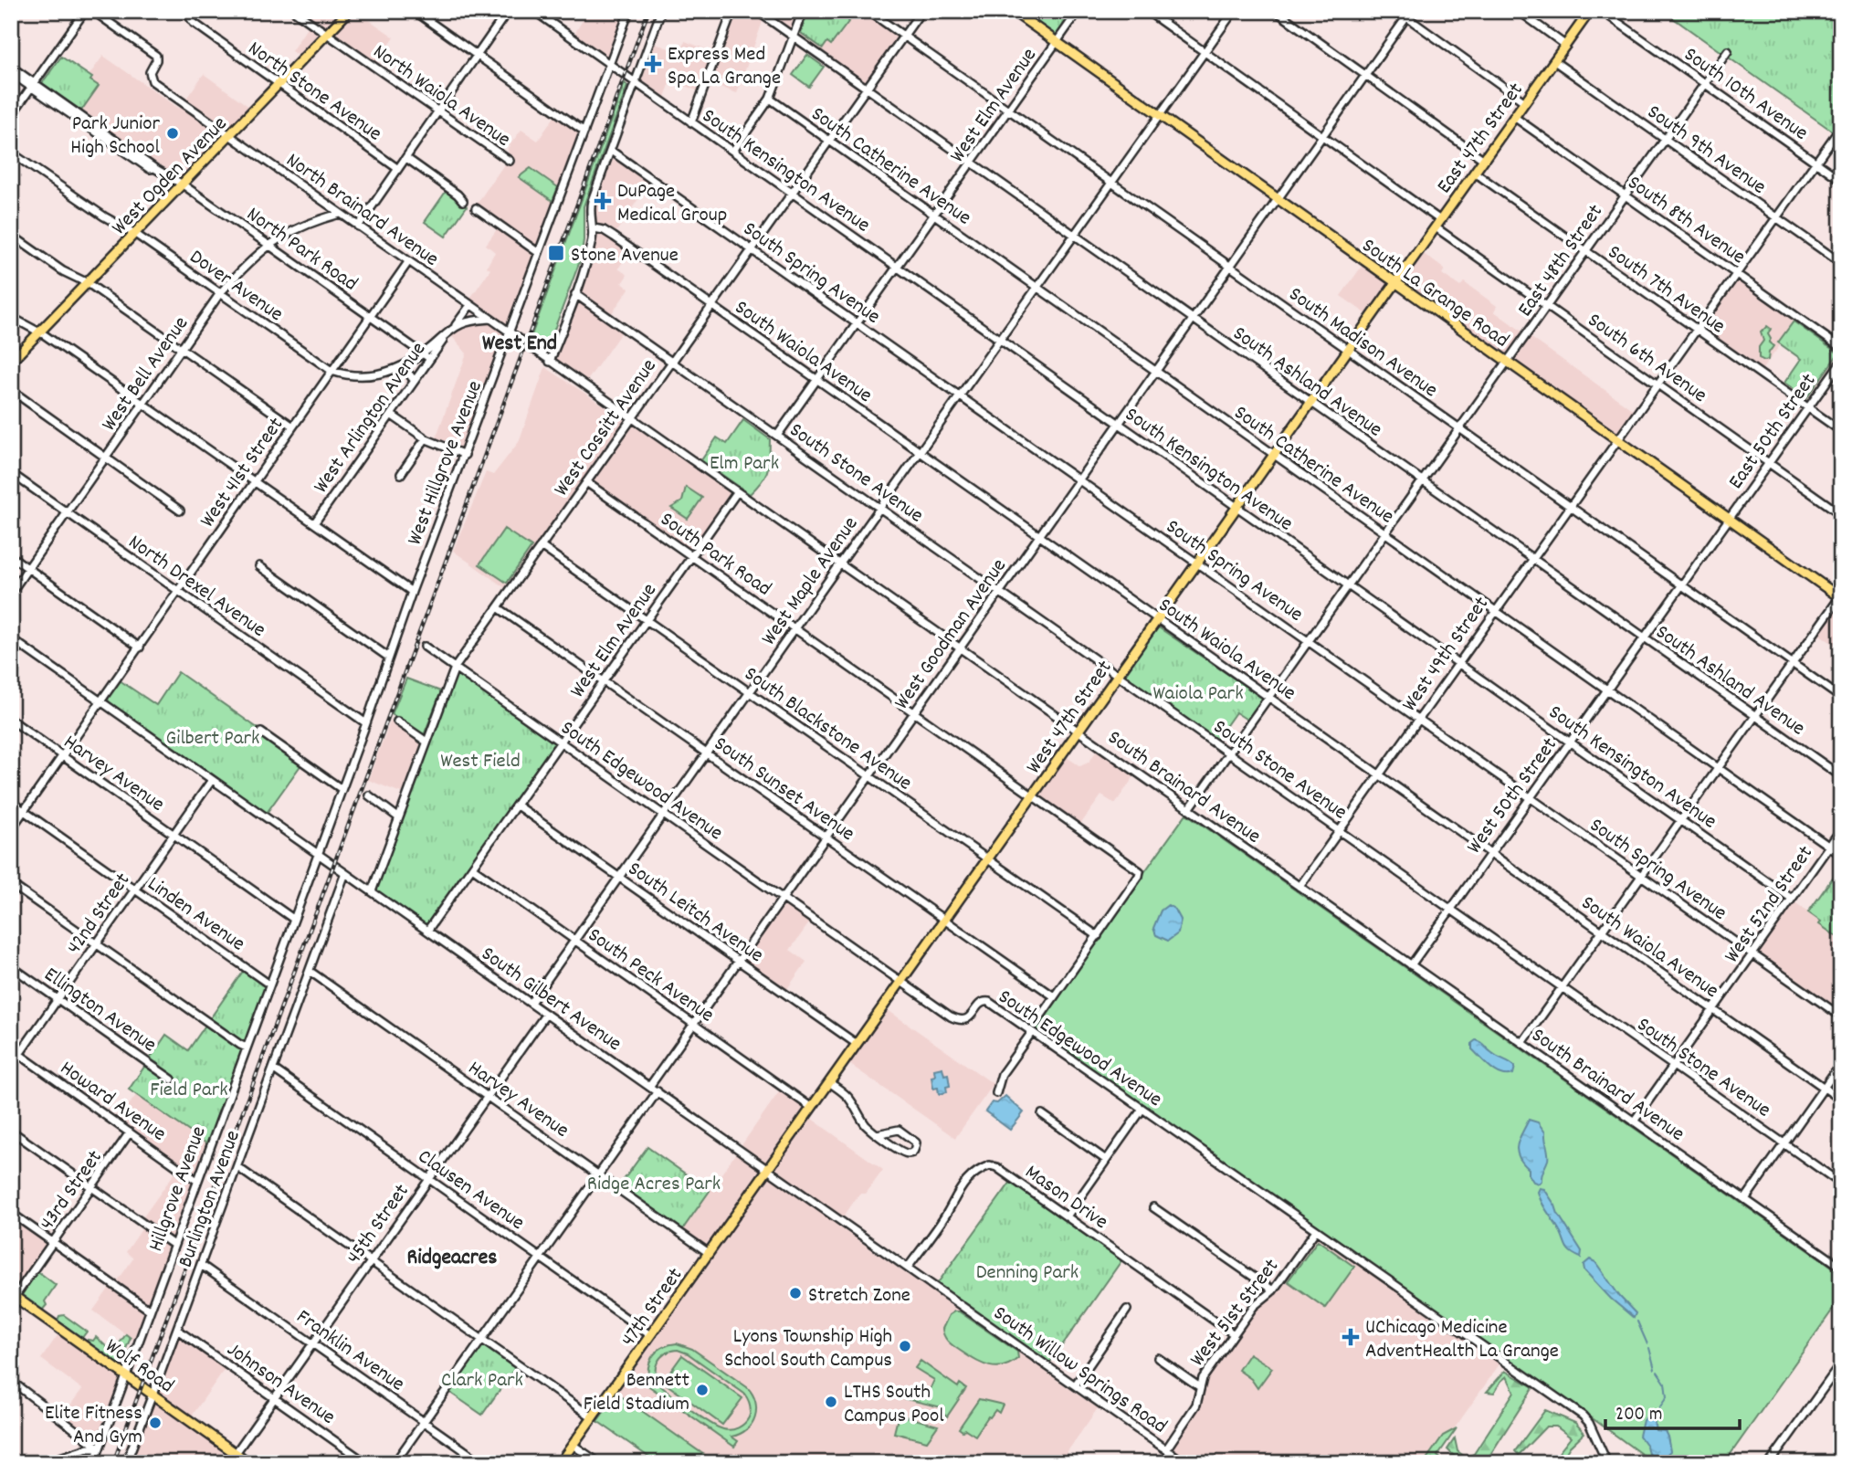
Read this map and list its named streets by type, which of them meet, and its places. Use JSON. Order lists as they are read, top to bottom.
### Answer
{
  "streets": {
    "main road": [
      "East 47th Street",
      "West Ogden Avenue",
      "South La Grange Road",
      "West 47th Street",
      "47th Street",
      "Wolf Road"
    ],
    "street": [
      "North Stone Avenue",
      "South 10th Avenue",
      "North Waiola Avenue",
      "West Elm Avenue",
      "South 9th Avenue",
      "South Catherine Avenue",
      "South Kensington Avenue",
      "North Brainard Avenue",
      "South 8th Avenue",
      "North Park Road",
      "East 48th Street",
      "South Spring Avenue",
      "Dover Avenue",
      "South 7th Avenue",
      "South Madison Avenue",
      "South Waiola Avenue",
      "South 6th Avenue",
      "West Bell Avenue",
      "South Ashland Avenue",
      "West Arlington Avenue",
      "West Cossitt Avenue",
      "East 50th Street",
      "West Hillgrove Avenue",
      "West 41st Street",
      "South Stone Avenue",
      "South Park Road",
      "West Maple Avenue",
      "North Drexel Avenue",
      "West Goodman Avenue",
      "West 49th Street",
      "South Blackstone Avenue",
      "Harvey Avenue",
      "South Edgewood Avenue",
      "South Brainard Avenue",
      "South Sunset Avenue",
      "West 50th Street",
      "West 52nd Street",
      "South Leitch Avenue",
      "42nd Street",
      "Linden Avenue",
      "South Peck Avenue",
      "South Gilbert Avenue",
      "Ellington Avenue",
      "Howard Avenue",
      "Hillgrove Avenue",
      "Clausen Avenue",
      "43rd Street",
      "Mason Drive",
      "Burlington Avenue",
      "45th Street",
      "West 51st Street",
      "Franklin Avenue",
      "South Willow Springs Road",
      "Johnson Avenue"
    ]
  },
  "crossings": [
    ["North Stone Avenue", "West Ogden Avenue"],
    ["South 10th Avenue", "East 48th Street"],
    ["South 10th Avenue", "West 49th Street"],
    ["North Waiola Avenue", "West Ogden Avenue"],
    ["West Elm Avenue", "South Catherine Avenue"],
    ["West Elm Avenue", "South Kensington Avenue"],
    ["West Elm Avenue", "South Spring Avenue"],
    ["West Elm Avenue", "South La Grange Road"],
    ["West Elm Avenue", "South Madison Avenue"],
    ["West Elm Avenue", "South Waiola Avenue"],
    ["West Elm Avenue", "South Ashland Avenue"],
    ["West Elm Avenue", "South Stone Avenue"],
    ["West Elm Avenue", "South Park Road"],
    ["West Elm Avenue", "South Blackstone Avenue"],
    ["West Elm Avenue", "South Edgewood Avenue"],
    ["West Elm Avenue", "South Brainard Avenue"],
    ["West Elm Avenue", "South Sunset Avenue"],
    ["West Elm Avenue", "South Leitch Avenue"],
    ["West Elm Avenue", "South Peck Avenue"],
    ["West Elm Avenue", "South Gilbert Avenue"],
    ["East 47th Street", "South 9th Avenue"],
    ["East 47th Street", "South 8th Avenue"],
    ["East 47th Street", "South 7th Avenue"],
    ["East 47th Street", "South La Grange Road"],
    ["East 47th Street", "South 6th Avenue"],
    ["East 47th Street", "West 47th Street"],
    ["South 9th Avenue", "East 48th Street"],
    ["South 9th Avenue", "West 49th Street"],
    ["South Catherine Avenue", "East 48th Street"],
    ["South Catherine Avenue", "West Cossitt Avenue"],
    ["South Catherine Avenue", "West Maple Avenue"],
    ["South Catherine Avenue", "West Goodman Avenue"],
    ["South Catherine Avenue", "West 49th Street"],
    ["South Catherine Avenue", "West 47th Street"],
    ["South Catherine Avenue", "West 50th Street"],
    ["South Catherine Avenue", "West 52nd Street"],
    ["South Kensington Avenue", "East 48th Street"],
    ["South Kensington Avenue", "West Cossitt Avenue"],
    ["South Kensington Avenue", "West Hillgrove Avenue"],
    ["South Kensington Avenue", "West Maple Avenue"],
    ["South Kensington Avenue", "West Goodman Avenue"],
    ["South Kensington Avenue", "West 49th Street"],
    ["South Kensington Avenue", "West 47th Street"],
    ["South Kensington Avenue", "West 50th Street"],
    ["South Kensington Avenue", "West 52nd Street"],
    ["West Ogden Avenue", "North Brainard Avenue"],
    ["West Ogden Avenue", "North Park Road"],
    ["West Ogden Avenue", "Dover Avenue"],
    ["North Brainard Avenue", "West Bell Avenue"],
    ["North Brainard Avenue", "West Arlington Avenue"],
    ["North Brainard Avenue", "West Hillgrove Avenue"],
    ["North Brainard Avenue", "West 41st Street"],
    ["North Brainard Avenue", "South Brainard Avenue"],
    ["South 8th Avenue", "East 48th Street"],
    ["South 8th Avenue", "West 49th Street"],
    ["North Park Road", "Dover Avenue"],
    ["North Park Road", "West Bell Avenue"],
    ["North Park Road", "West Arlington Avenue"],
    ["North Park Road", "West 41st Street"],
    ["East 48th Street", "South Spring Avenue"],
    ["East 48th Street", "South 7th Avenue"],
    ["East 48th Street", "South La Grange Road"],
    ["East 48th Street", "South Madison Avenue"],
    ["East 48th Street", "South Waiola Avenue"],
    ["East 48th Street", "South 6th Avenue"],
    ["East 48th Street", "South Ashland Avenue"],
    ["East 48th Street", "South Stone Avenue"],
    ["East 48th Street", "South Brainard Avenue"],
    ["South Spring Avenue", "West Cossitt Avenue"],
    ["South Spring Avenue", "West Maple Avenue"],
    ["South Spring Avenue", "West Goodman Avenue"],
    ["South Spring Avenue", "West 49th Street"],
    ["South Spring Avenue", "West 47th Street"],
    ["South Spring Avenue", "West 50th Street"],
    ["South Spring Avenue", "West 52nd Street"],
    ["Dover Avenue", "West Bell Avenue"],
    ["Dover Avenue", "West Arlington Avenue"],
    ["Dover Avenue", "West 41st Street"],
    ["South 7th Avenue", "East 50th Street"],
    ["South 7th Avenue", "West 49th Street"],
    ["South La Grange Road", "East 50th Street"],
    ["South La Grange Road", "West Maple Avenue"],
    ["South La Grange Road", "West Goodman Avenue"],
    ["South La Grange Road", "West 49th Street"],
    ["South La Grange Road", "West 47th Street"],
    ["South La Grange Road", "West 50th Street"],
    ["South Madison Avenue", "West Cossitt Avenue"],
    ["South Madison Avenue", "West Maple Avenue"],
    ["South Madison Avenue", "West Goodman Avenue"],
    ["South Madison Avenue", "West 49th Street"],
    ["South Madison Avenue", "West 47th Street"],
    ["South Madison Avenue", "West 50th Street"],
    ["South Waiola Avenue", "West Cossitt Avenue"],
    ["South Waiola Avenue", "West Maple Avenue"],
    ["South Waiola Avenue", "West Goodman Avenue"],
    ["South Waiola Avenue", "West 49th Street"],
    ["South Waiola Avenue", "West 47th Street"],
    ["South Waiola Avenue", "West 50th Street"],
    ["South Waiola Avenue", "West 52nd Street"],
    ["South 6th Avenue", "East 50th Street"],
    ["South 6th Avenue", "West Maple Avenue"],
    ["South 6th Avenue", "West Goodman Avenue"],
    ["South 6th Avenue", "West 49th Street"],
    ["West Bell Avenue", "North Drexel Avenue"],
    ["South Ashland Avenue", "West Cossitt Avenue"],
    ["South Ashland Avenue", "West Maple Avenue"],
    ["South Ashland Avenue", "West Goodman Avenue"],
    ["South Ashland Avenue", "West 49th Street"],
    ["South Ashland Avenue", "West 47th Street"],
    ["South Ashland Avenue", "West 50th Street"],
    ["West Cossitt Avenue", "South Stone Avenue"],
    ["West Cossitt Avenue", "South Park Road"],
    ["West Cossitt Avenue", "South Blackstone Avenue"],
    ["West Cossitt Avenue", "South Edgewood Avenue"],
    ["West Cossitt Avenue", "South Brainard Avenue"],
    ["West Cossitt Avenue", "South Sunset Avenue"],
    ["West Cossitt Avenue", "South Gilbert Avenue"],
    ["East 50th Street", "West 50th Street"],
    ["West Hillgrove Avenue", "North Drexel Avenue"],
    ["West Hillgrove Avenue", "South Brainard Avenue"],
    ["West Hillgrove Avenue", "South Gilbert Avenue"],
    ["West Hillgrove Avenue", "Hillgrove Avenue"],
    ["West 41st Street", "North Drexel Avenue"],
    ["West 41st Street", "Harvey Avenue"],
    ["West 41st Street", "Linden Avenue"],
    ["West 41st Street", "South Gilbert Avenue"],
    ["South Stone Avenue", "West Maple Avenue"],
    ["South Stone Avenue", "West Goodman Avenue"],
    ["South Stone Avenue", "West 49th Street"],
    ["South Stone Avenue", "West 47th Street"],
    ["South Stone Avenue", "West 50th Street"],
    ["South Stone Avenue", "West 52nd Street"],
    ["South Park Road", "West Maple Avenue"],
    ["South Park Road", "West Goodman Avenue"],
    ["South Park Road", "West 47th Street"],
    ["South Park Road", "South Blackstone Avenue"],
    ["West Maple Avenue", "South Blackstone Avenue"],
    ["West Maple Avenue", "South Edgewood Avenue"],
    ["West Maple Avenue", "South Brainard Avenue"],
    ["West Maple Avenue", "South Sunset Avenue"],
    ["West Maple Avenue", "South Leitch Avenue"],
    ["West Maple Avenue", "South Peck Avenue"],
    ["West Maple Avenue", "South Gilbert Avenue"],
    ["West Goodman Avenue", "South Blackstone Avenue"],
    ["West Goodman Avenue", "South Edgewood Avenue"],
    ["West Goodman Avenue", "South Brainard Avenue"],
    ["West Goodman Avenue", "South Sunset Avenue"],
    ["West Goodman Avenue", "South Leitch Avenue"],
    ["West Goodman Avenue", "South Peck Avenue"],
    ["West Goodman Avenue", "South Gilbert Avenue"],
    ["West 49th Street", "South Brainard Avenue"],
    ["West 47th Street", "South Blackstone Avenue"],
    ["West 47th Street", "South Edgewood Avenue"],
    ["West 47th Street", "South Brainard Avenue"],
    ["West 47th Street", "South Sunset Avenue"],
    ["West 47th Street", "South Leitch Avenue"],
    ["West 47th Street", "South Peck Avenue"],
    ["West 47th Street", "South Gilbert Avenue"],
    ["West 47th Street", "47th Street"],
    ["West 47th Street", "South Willow Springs Road"],
    ["Harvey Avenue", "42nd Street"],
    ["Harvey Avenue", "Hillgrove Avenue"],
    ["Harvey Avenue", "Burlington Avenue"],
    ["Harvey Avenue", "45th Street"],
    ["Harvey Avenue", "47th Street"],
    ["South Edgewood Avenue", "West 51st Street"],
    ["South Brainard Avenue", "West 50th Street"],
    ["South Brainard Avenue", "West 52nd Street"],
    ["42nd Street", "Linden Avenue"],
    ["42nd Street", "South Gilbert Avenue"],
    ["42nd Street", "Ellington Avenue"],
    ["42nd Street", "Howard Avenue"],
    ["Linden Avenue", "Hillgrove Avenue"],
    ["South Gilbert Avenue", "Hillgrove Avenue"],
    ["South Gilbert Avenue", "Burlington Avenue"],
    ["South Gilbert Avenue", "45th Street"],
    ["South Gilbert Avenue", "47th Street"],
    ["South Gilbert Avenue", "South Willow Springs Road"],
    ["Howard Avenue", "Hillgrove Avenue"],
    ["Howard Avenue", "43rd Street"],
    ["Hillgrove Avenue", "Wolf Road"],
    ["Clausen Avenue", "Burlington Avenue"],
    ["Clausen Avenue", "45th Street"],
    ["Clausen Avenue", "47th Street"],
    ["43rd Street", "Wolf Road"],
    ["Mason Drive", "West 51st Street"],
    ["Mason Drive", "South Willow Springs Road"],
    ["Burlington Avenue", "Franklin Avenue"],
    ["Burlington Avenue", "Wolf Road"],
    ["Burlington Avenue", "Johnson Avenue"],
    ["45th Street", "Franklin Avenue"],
    ["45th Street", "Wolf Road"],
    ["45th Street", "Johnson Avenue"],
    ["47th Street", "South Willow Springs Road"],
    ["West 51st Street", "South Willow Springs Road"]
  ],
  "districts": ["West End", "Ridgeacres"],
  "parks": [
    "Elm Park",
    "Waiola Park",
    "Gilbert Park",
    "West Field",
    "Field Park",
    "Ridge Acres Park",
    "Denning Park",
    "Clark Park"
  ],
  "places": {
    "health": ["Express Med Spa La Grange", "DuPage Medical Group", "UChicago Medicine AdventHealth La Grange"],
    "other": [
      "Park Junior High School",
      "Stretch Zone",
      "Lyons Township High School South Campus",
      "Bennett Field Stadium",
      "LTHS South Campus Pool",
      "Elite Fitness And Gym"
    ],
    "transit": ["Stone Avenue"]
  },
  "scale_bar": "200 m"
}
